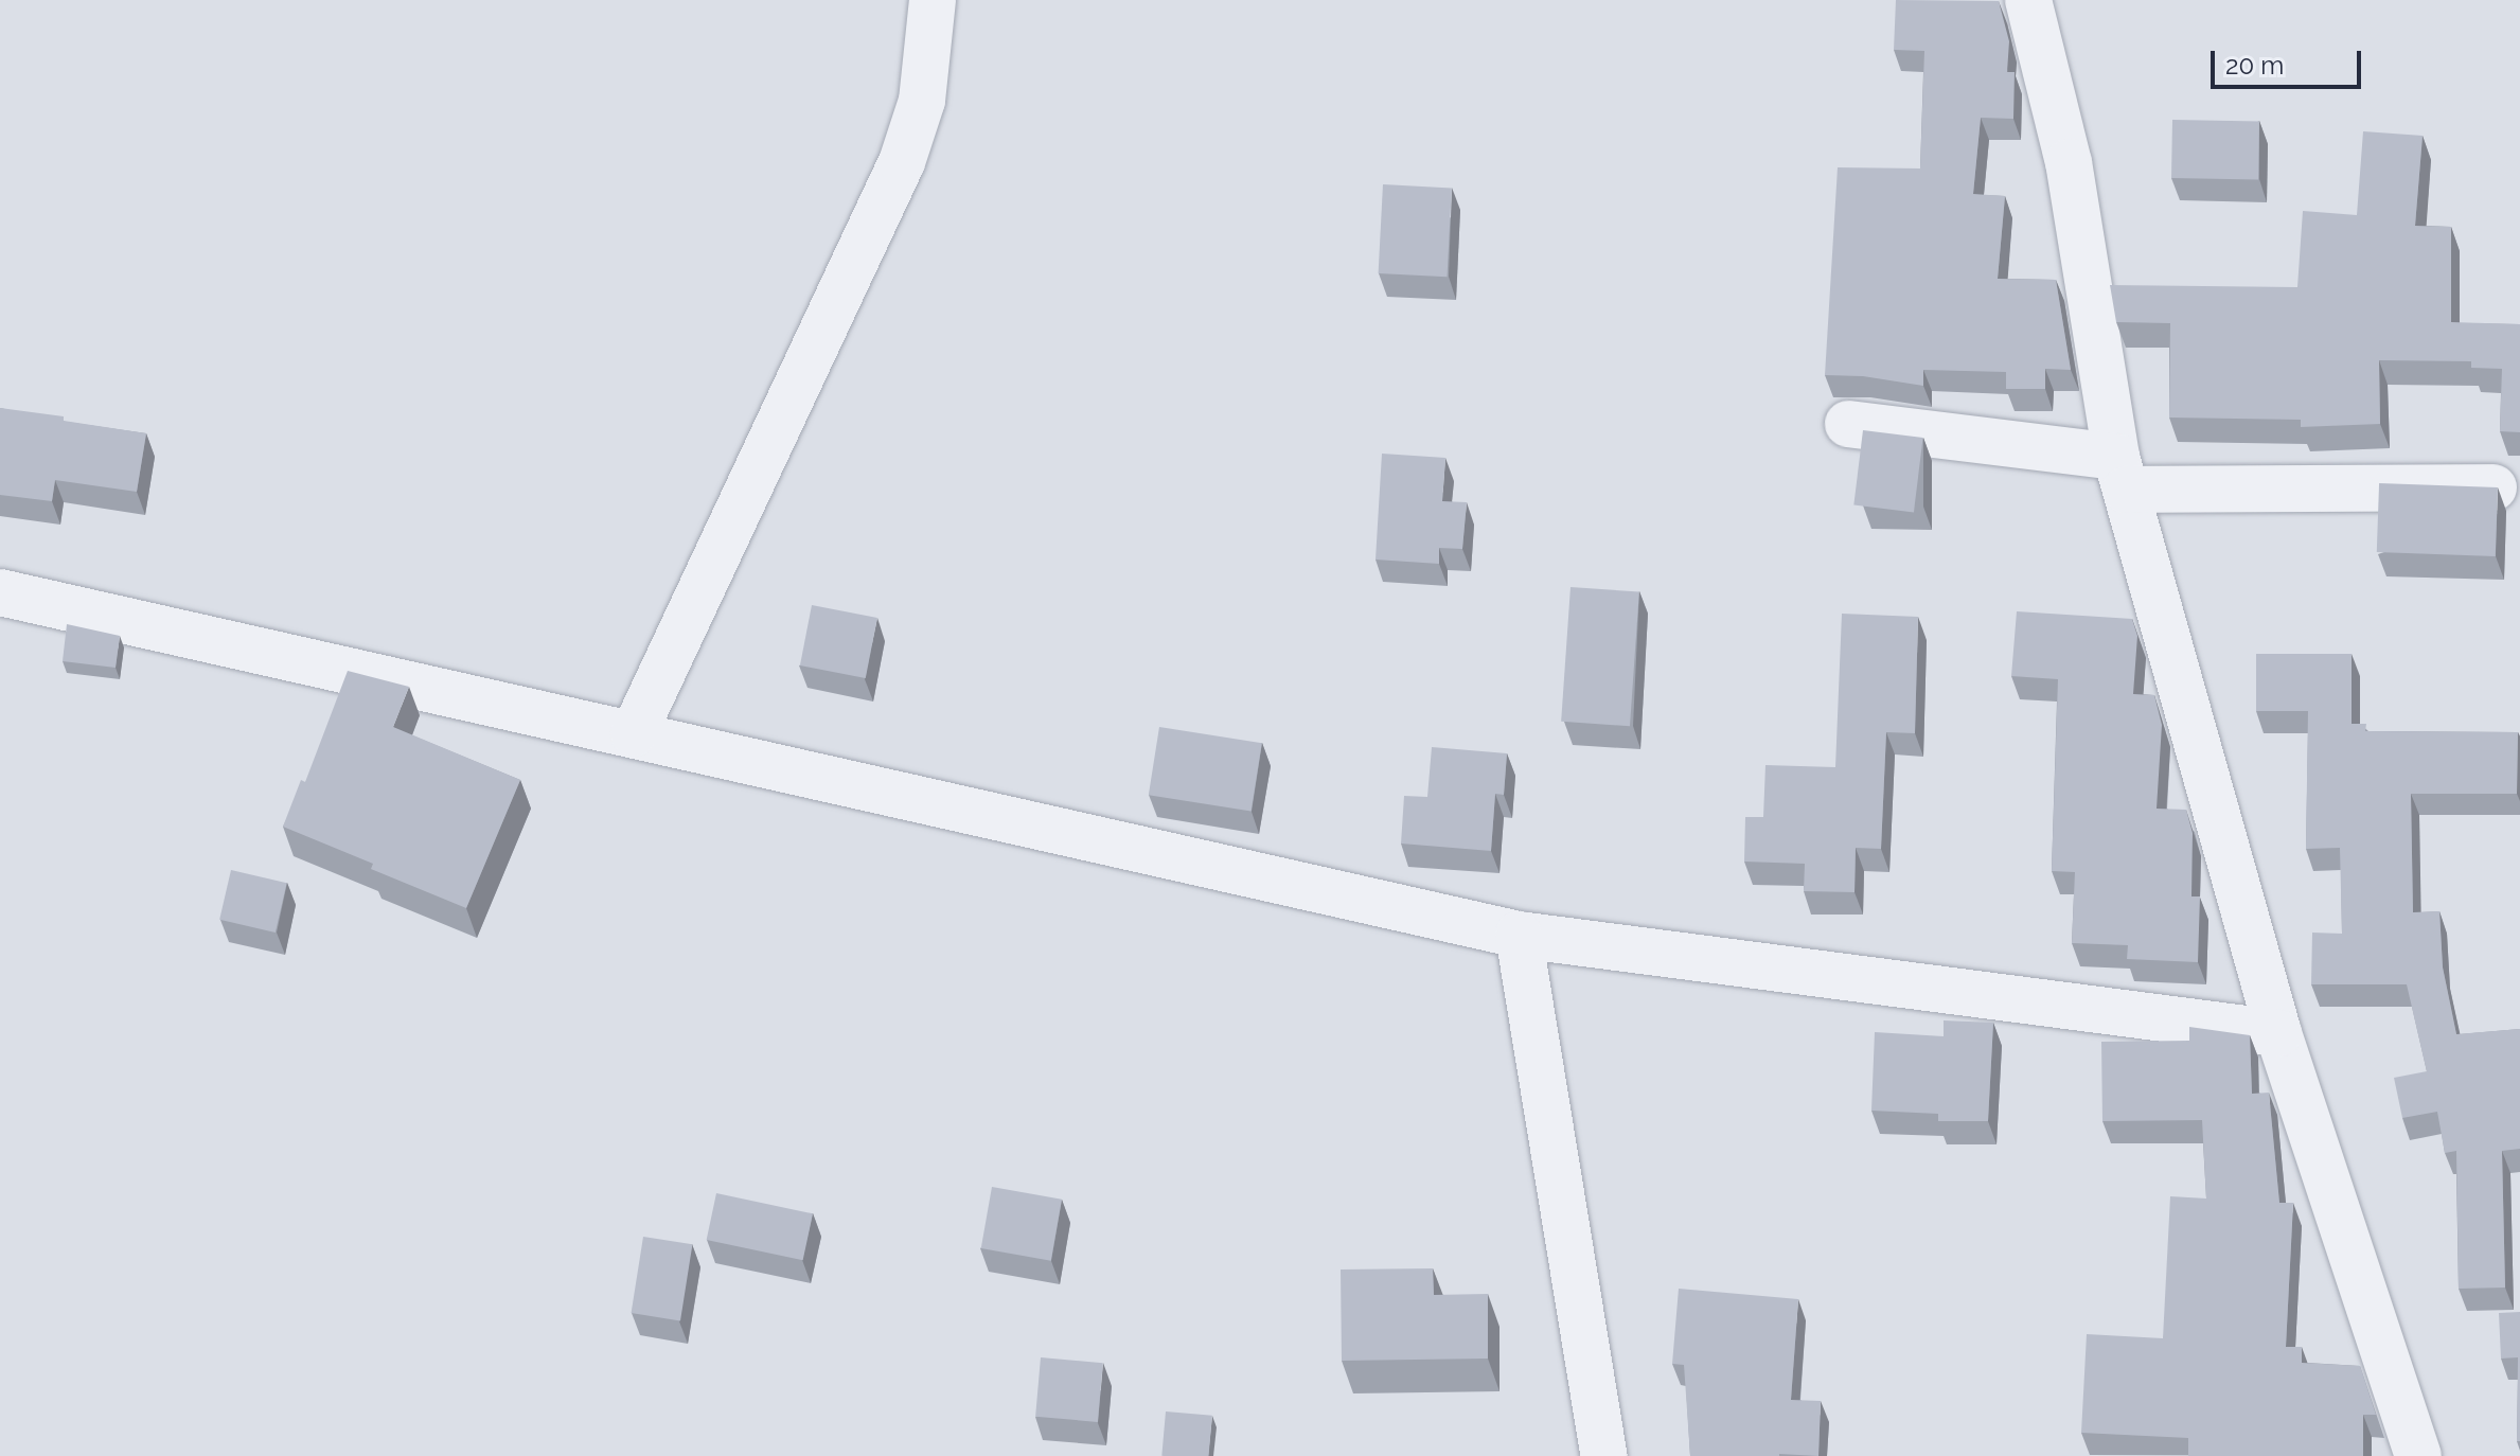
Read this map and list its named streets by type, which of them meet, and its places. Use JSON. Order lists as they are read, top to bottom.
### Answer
{
  "scale_bar": "20 m"
}
